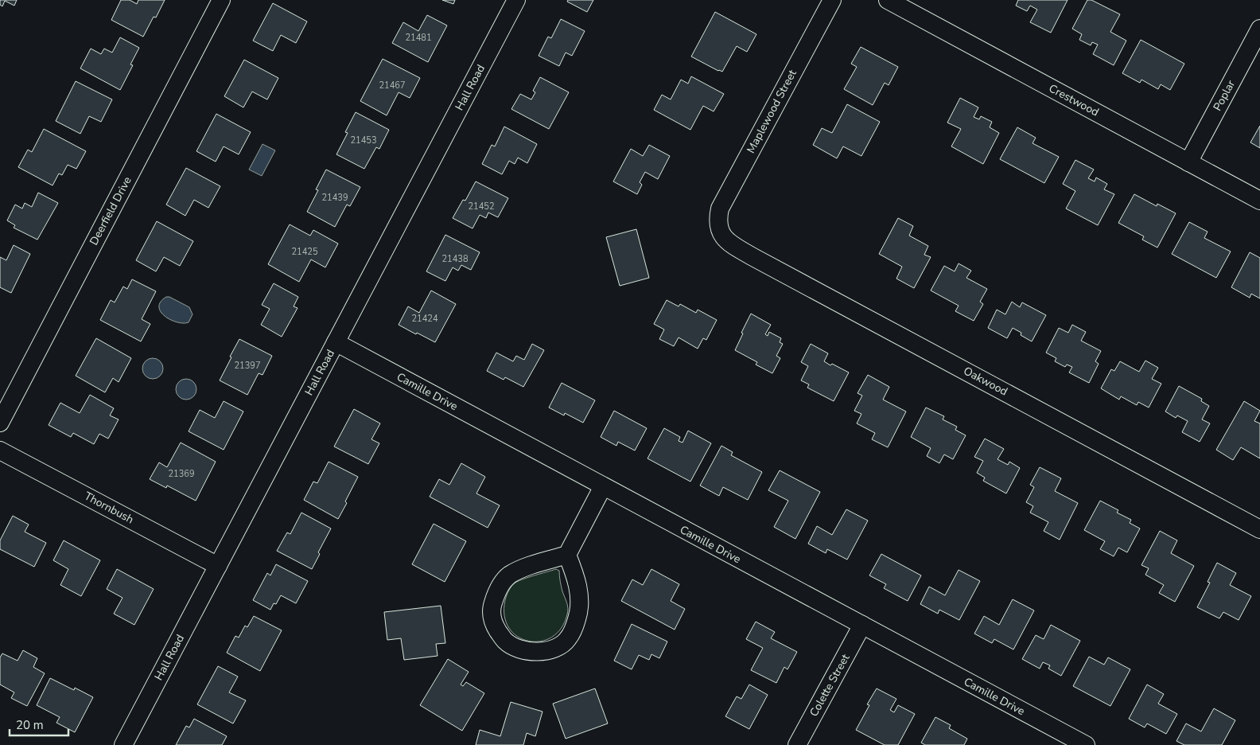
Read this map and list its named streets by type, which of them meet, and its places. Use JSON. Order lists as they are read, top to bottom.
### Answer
{
  "streets": {
    "street": [
      "Hall Road",
      "Poplar",
      "Crestwood",
      "Maplewood Street",
      "Deerfield Drive",
      "Oakwood",
      "Camille Drive",
      "Thornbush",
      "Colette Street"
    ]
  },
  "crossings": [
    ["Hall Road", "Camille Drive"],
    ["Hall Road", "Thornbush"],
    ["Poplar", "Crestwood"],
    ["Maplewood Street", "Oakwood"],
    ["Camille Drive", "Colette Street"]
  ],
  "house_numbers": [
    "21481",
    "21467",
    "21453",
    "21439",
    "21452",
    "21425",
    "21438",
    "21424",
    "21397",
    "21369"
  ],
  "scale_bar": "20 m"
}
